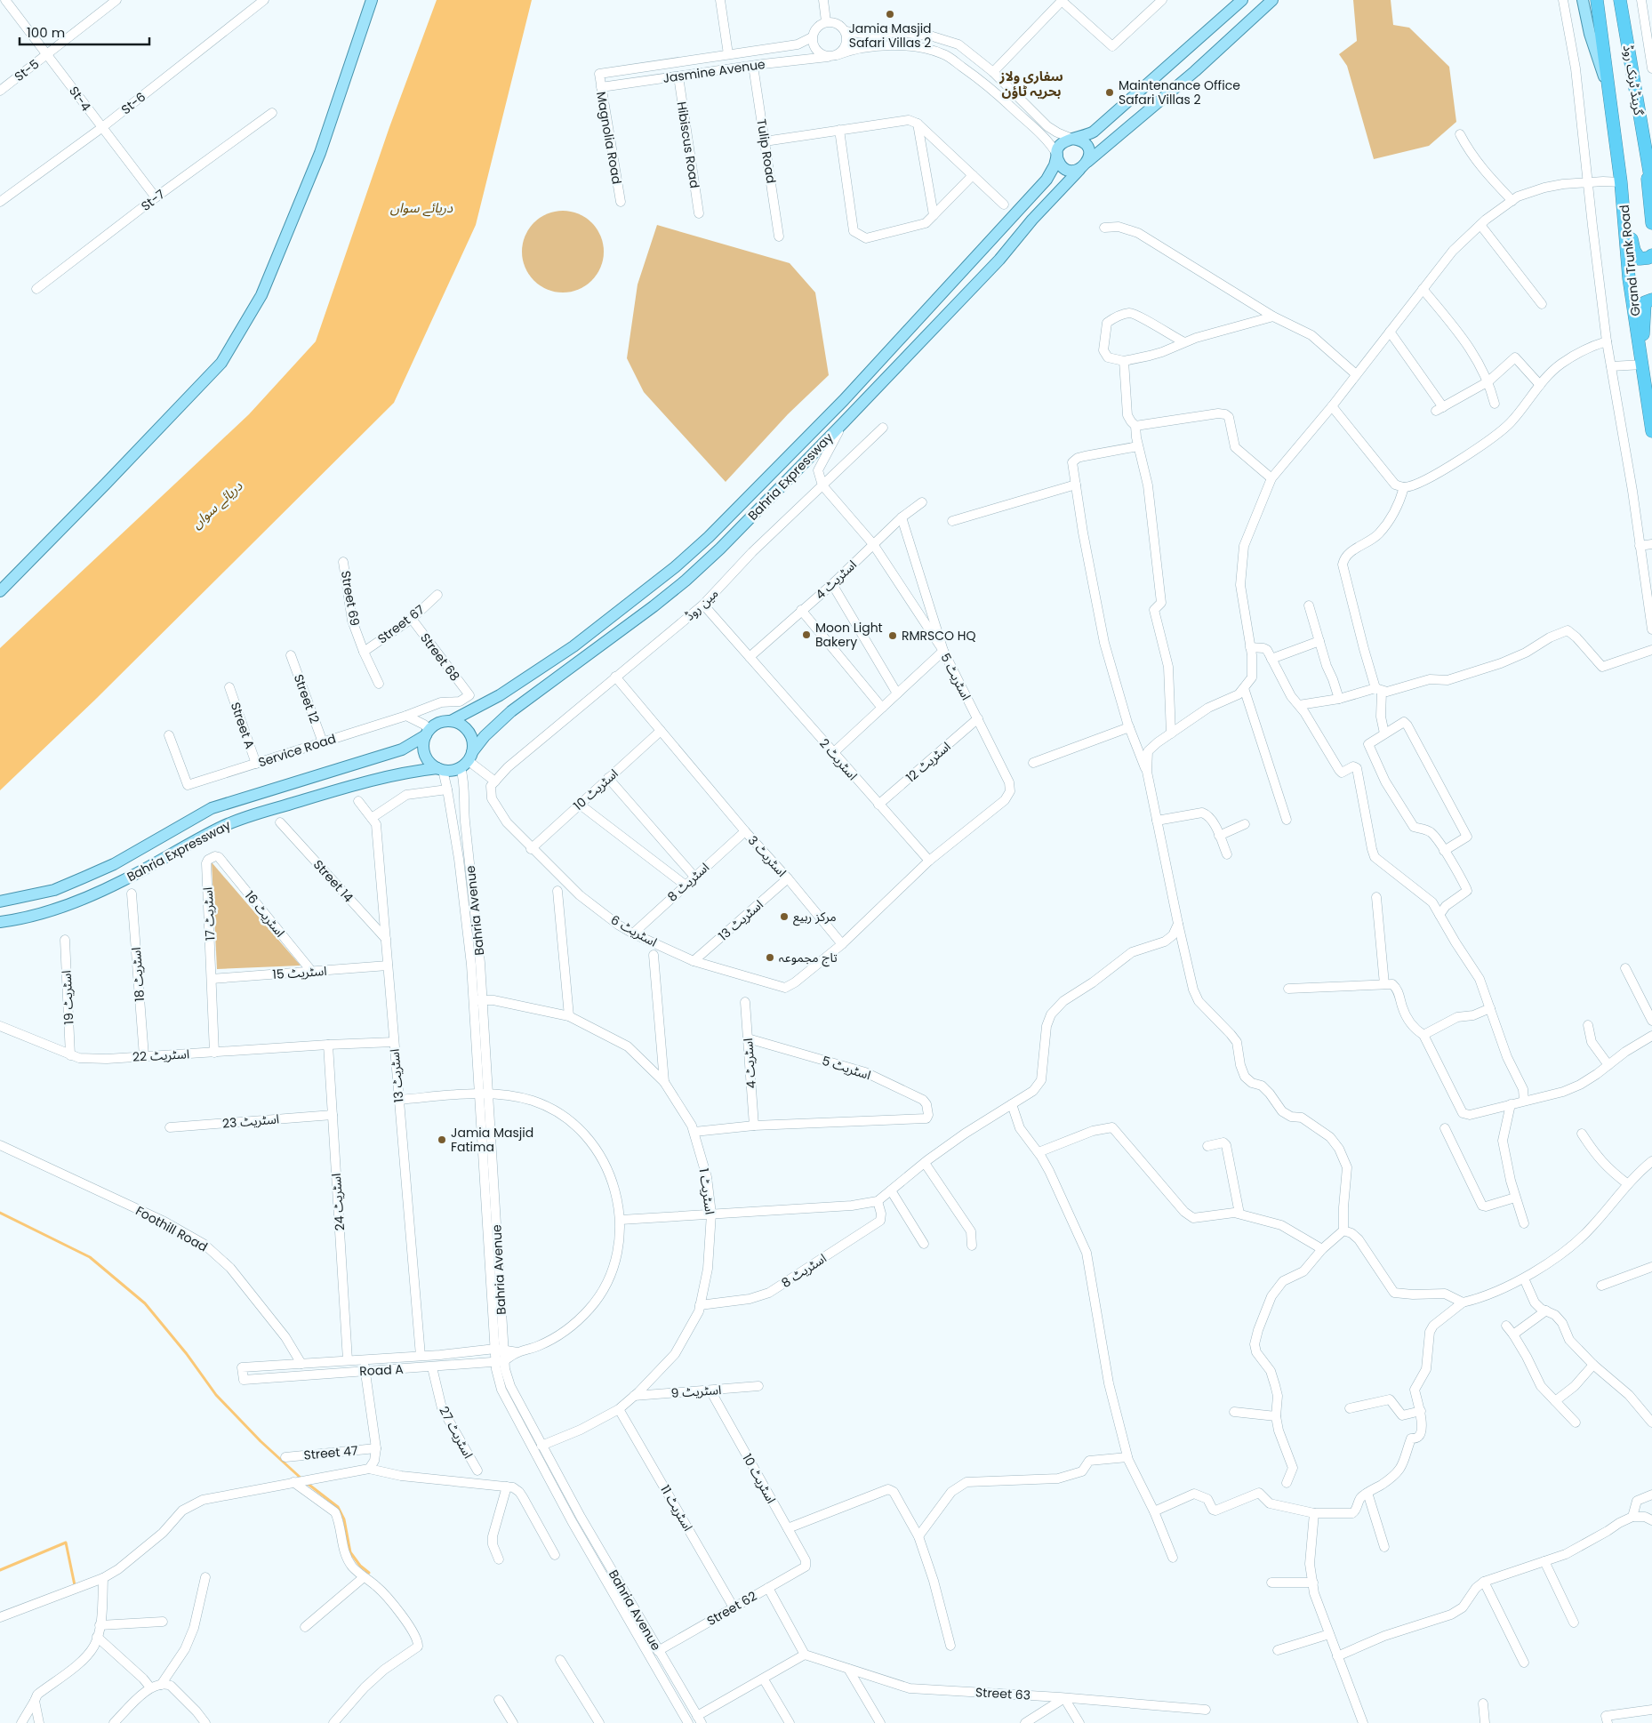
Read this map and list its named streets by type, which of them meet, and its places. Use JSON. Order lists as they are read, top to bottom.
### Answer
{
  "streets": {
    "highway": ["گرینڈ ٹرنک روڈ", "Grand Trunk Road"],
    "main road": ["Bahria Expressway"],
    "street": [
      "St-5",
      "Jasmine Avenue",
      "St-4",
      "St-6",
      "Magnolia Road",
      "Hibiscus Road",
      "Tulip Road",
      "St-7",
      "اسٹریٹ 4",
      "Street 69",
      "مین روڈ",
      "Street 67",
      "Street 68",
      "اسٹریٹ 5",
      "Street 12",
      "Street A",
      "Service Road",
      "اسٹریٹ 2",
      "اسٹریٹ 12",
      "اسٹریٹ 10",
      "اسٹریٹ 3",
      "Street 14",
      "اسٹریٹ 8",
      "Bahria Avenue",
      "اسٹریٹ 17",
      "اسٹریٹ 16",
      "اسٹریٹ 13",
      "اسٹریٹ 6",
      "اسٹریٹ 15",
      "اسٹریٹ 18",
      "اسٹریٹ 19",
      "اسٹریٹ 22",
      "اسٹریٹ 23",
      "اسٹریٹ 1",
      "اسٹریٹ 24",
      "Foothill Road",
      "Road A",
      "اسٹریٹ 9",
      "اسٹریٹ 27",
      "Street 47",
      "اسٹریٹ 11",
      "Street 62",
      "Street 63"
    ]
  },
  "crossings": [
    ["St-5", "St-4"],
    ["Jasmine Avenue", "Magnolia Road"],
    ["Jasmine Avenue", "Hibiscus Road"],
    ["Jasmine Avenue", "Tulip Road"],
    ["Jasmine Avenue", "Bahria Expressway"],
    ["گرینڈ ٹرنک روڈ", "Grand Trunk Road"],
    ["St-4", "St-6"],
    ["St-4", "St-7"],
    ["Bahria Expressway", "Bahria Avenue"],
    ["اسٹریٹ 4", "اسٹریٹ 5"],
    ["اسٹریٹ 4", "اسٹریٹ 2"],
    ["Street 69", "Street 67"],
    ["مین روڈ", "اسٹریٹ 5"],
    ["مین روڈ", "اسٹریٹ 2"],
    ["مین روڈ", "اسٹریٹ 3"],
    ["مین روڈ", "اسٹریٹ 6"],
    ["Street 67", "Street 68"],
    ["Street 68", "Service Road"],
    ["اسٹریٹ 5", "اسٹریٹ 2"],
    ["اسٹریٹ 5", "اسٹریٹ 12"],
    ["Street 12", "Service Road"],
    ["Street A", "Service Road"],
    ["اسٹریٹ 2", "اسٹریٹ 12"],
    ["اسٹریٹ 10", "اسٹریٹ 3"],
    ["اسٹریٹ 10", "اسٹریٹ 6"],
    ["اسٹریٹ 10", "اسٹریٹ 9"],
    ["اسٹریٹ 10", "Street 62"],
    ["اسٹریٹ 3", "اسٹریٹ 8"],
    ["اسٹریٹ 3", "اسٹریٹ 13"],
    ["اسٹریٹ 3", "اسٹریٹ 6"],
    ["Street 14", "اسٹریٹ 13"],
    ["اسٹریٹ 8", "اسٹریٹ 6"],
    ["اسٹریٹ 8", "اسٹریٹ 1"],
    ["Bahria Avenue", "اسٹریٹ 1"],
    ["Bahria Avenue", "Road A"],
    ["Bahria Avenue", "Street 62"],
    ["اسٹریٹ 17", "اسٹریٹ 16"],
    ["اسٹریٹ 17", "اسٹریٹ 15"],
    ["اسٹریٹ 16", "اسٹریٹ 15"],
    ["اسٹریٹ 13", "اسٹریٹ 6"],
    ["اسٹریٹ 13", "اسٹریٹ 15"],
    ["اسٹریٹ 13", "اسٹریٹ 22"],
    ["اسٹریٹ 13", "Road A"],
    ["اسٹریٹ 18", "اسٹریٹ 22"],
    ["اسٹریٹ 19", "اسٹریٹ 22"],
    ["اسٹریٹ 22", "اسٹریٹ 24"],
    ["اسٹریٹ 23", "اسٹریٹ 24"],
    ["اسٹریٹ 1", "اسٹریٹ 9"],
    ["اسٹریٹ 1", "اسٹریٹ 11"],
    ["اسٹریٹ 24", "Road A"],
    ["Foothill Road", "Road A"],
    ["Road A", "اسٹریٹ 27"],
    ["اسٹریٹ 11", "Street 62"]
  ],
  "districts": ["سفاری ولاز بحریہ ٹاؤن"],
  "water": ["دریائے سواں"],
  "places": [
    "Jamia Masjid Safari Villas 2",
    "Maintenance Office Safari Villas 2",
    "Moon Light Bakery",
    "RMRSCO HQ",
    "مرکز ربیع",
    "تاج مجموعہ",
    "Jamia Masjid Fatima"
  ],
  "scale_bar": "100 m"
}
